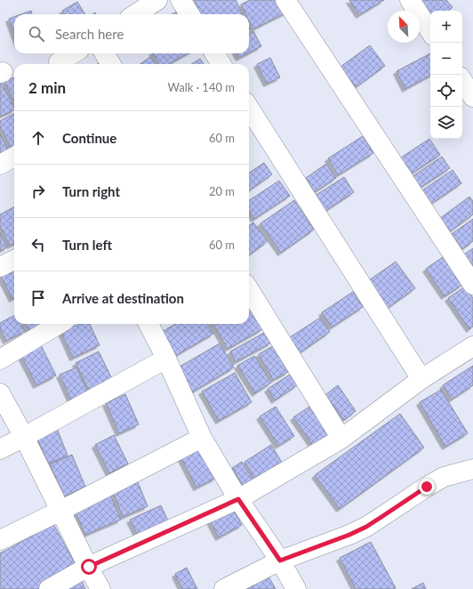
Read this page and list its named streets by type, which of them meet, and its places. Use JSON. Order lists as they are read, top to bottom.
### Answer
{
  "north": "top left",
  "page": {
    "map_buttons": ["+", "−"],
    "search": "Search here",
    "heading": ["2 min", "Walk · 140 m"],
    "list": [
      ["Continue", "60 m"],
      ["Turn right", "20 m"],
      ["Turn left", "60 m"],
      "Arrive at destination"
    ]
  }
}
